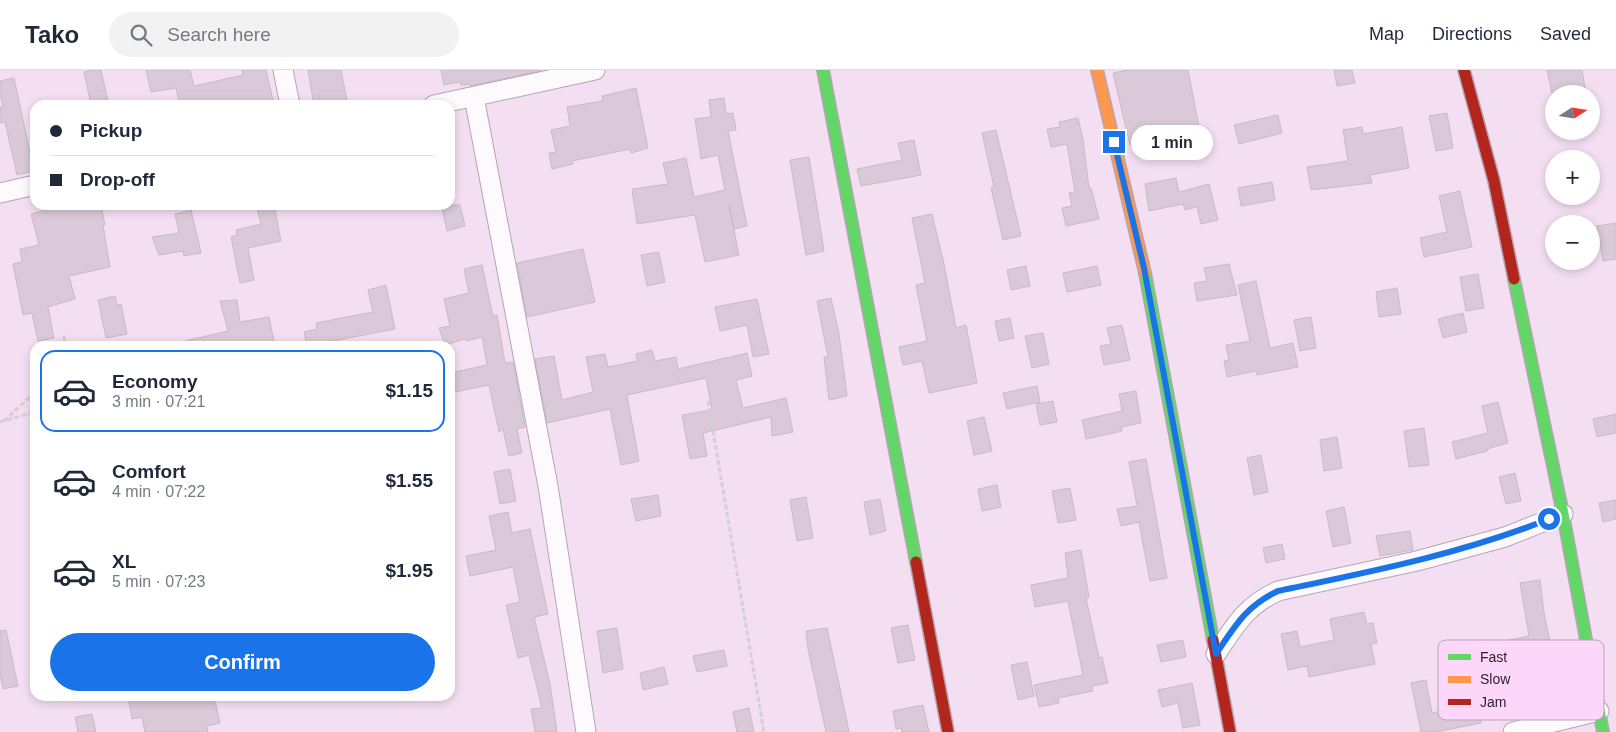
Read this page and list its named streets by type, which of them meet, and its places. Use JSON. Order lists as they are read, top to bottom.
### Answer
{
  "legend": ["Fast", "Slow", "Jam"],
  "north": "right",
  "page": {
    "header": "Tako",
    "search": "Search here",
    "nav": ["Map", "Directions", "Saved"],
    "map_buttons": ["+", "−"],
    "banner": ["Pickup", "Drop-off"],
    "bubble": "1 min",
    "list": [
      {
        "name": "Economy",
        "note": "3 min · 07:21",
        "value": "$1.15"
      },
      {
        "name": "Comfort",
        "note": "4 min · 07:22",
        "value": "$1.55"
      },
      {
        "name": "XL",
        "note": "5 min · 07:23",
        "value": "$1.95"
      }
    ],
    "buttons": "Confirm"
  }
}
